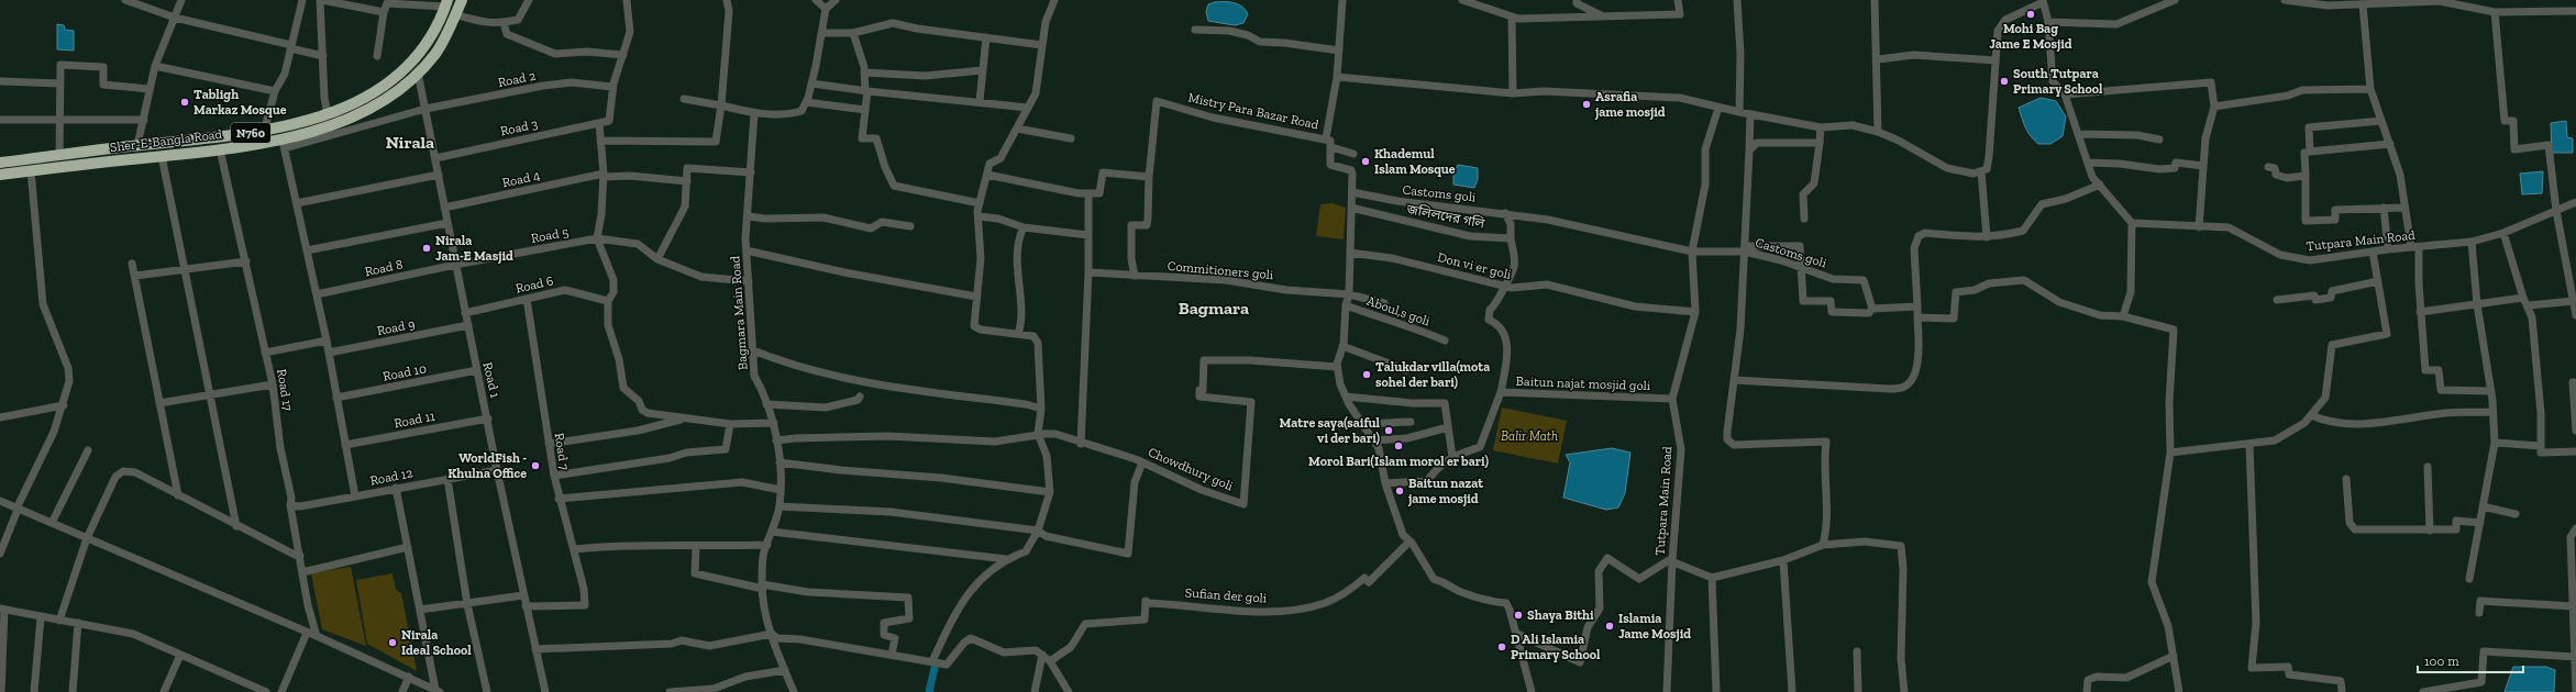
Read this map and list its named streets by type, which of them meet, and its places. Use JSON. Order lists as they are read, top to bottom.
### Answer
{
  "streets": {
    "highway": ["N760", "Sher-E-Bangla Road"],
    "street": [
      "Road 2",
      "Mistry Para Bazar Road",
      "Road 3",
      "Road 4",
      "Castoms goli",
      "জলিলদের গলি",
      "Road 5",
      "Tutpara Main Road",
      "Don vi er goli",
      "Road 8",
      "Commitioners goli",
      "Road 6",
      "Aboul,s goli",
      "Bagmara Main Road",
      "Road 9",
      "Road 10",
      "Road 1",
      "Baitun najat mosjid goli",
      "Road 17",
      "Road 11",
      "Road 7",
      "Chowdhury goli",
      "Road 12",
      "Sufian der goli"
    ]
  },
  "crossings": [
    ["Road 2", "Road 3"],
    ["Road 2", "Sher-E-Bangla Road"],
    ["Road 2", "Road 1"],
    ["Mistry Para Bazar Road", "Commitioners goli"],
    ["Road 3", "Road 1"],
    ["Sher-E-Bangla Road", "Road 1"],
    ["Sher-E-Bangla Road", "Road 17"],
    ["Road 4", "Road 1"],
    ["Castoms goli", "জলিলদের গলি"],
    ["Castoms goli", "Tutpara Main Road"],
    ["Road 5", "Road 8"],
    ["Road 5", "Bagmara Main Road"],
    ["Road 5", "Road 1"],
    ["Tutpara Main Road", "Don vi er goli"],
    ["Tutpara Main Road", "Baitun najat mosjid goli"],
    ["Road 8", "Road 1"],
    ["Road 6", "Road 1"],
    ["Road 6", "Road 7"],
    ["Bagmara Main Road", "Chowdhury goli"],
    ["Road 9", "Road 1"],
    ["Road 10", "Road 1"],
    ["Road 1", "Road 11"],
    ["Road 1", "Road 7"],
    ["Road 1", "Road 12"],
    ["Road 17", "Road 12"]
  ],
  "districts": ["Nirala", "Bagmara"],
  "parks": ["Balir Math"],
  "places": [
    "Mohi Bag Jame E Mosjid",
    "South Tutpara Primary School",
    "Tabligh Markaz Mosque",
    "Asrafia jame mosjid",
    "Khademul Islam Mosque",
    "Nirala Jam-E Masjid",
    "Talukdar villa(mota sohel der bari)",
    "Matre saya(saiful vi der bari)",
    "Morol Bari(Islam morol er bari)",
    "WorldFish - Khulna Office",
    "Baitun nazat jame mosjid",
    "Shaya Bithi",
    "Islamia Jame Mosjid",
    "Nirala Ideal School",
    "D Ali Islamia Primary School"
  ],
  "scale_bar": "100 m"
}
